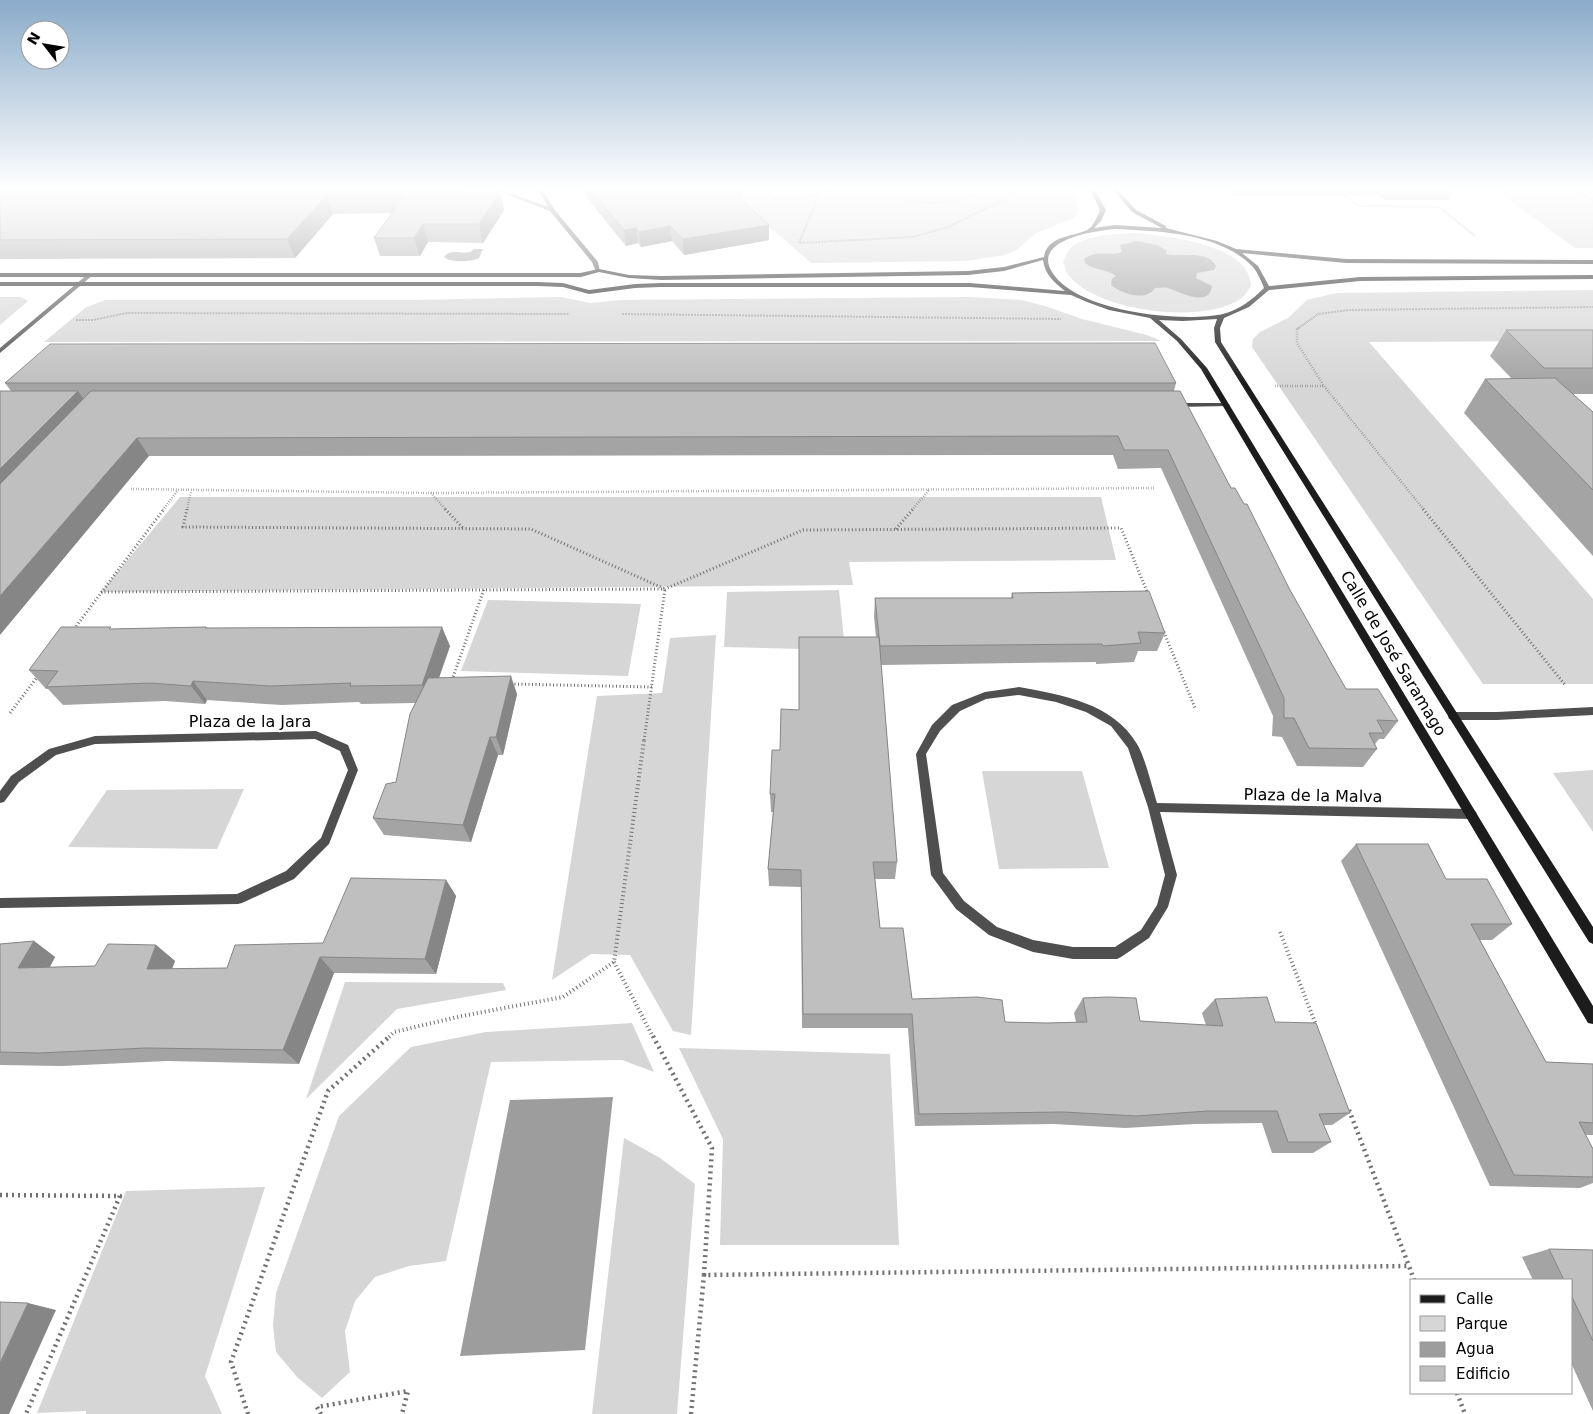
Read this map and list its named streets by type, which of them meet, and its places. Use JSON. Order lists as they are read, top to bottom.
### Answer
{
  "streets": {
    "street": ["Calle de José Saramago", "Plaza de la Jara", "Plaza de la Malva"]
  },
  "crossings": [
    ["Calle de José Saramago", "Plaza de la Malva"]
  ],
  "legend": [
    "Calle",
    "Parque",
    "Agua",
    "Edificio"
  ],
  "north": "top left"
}
